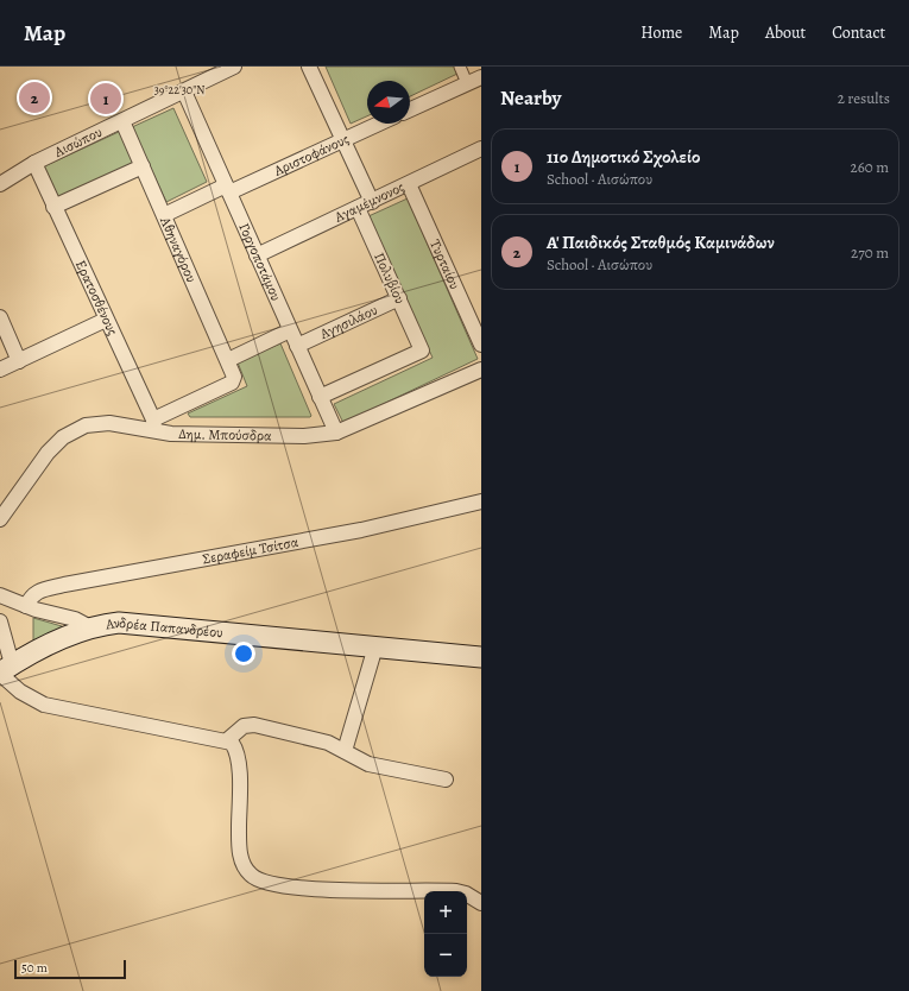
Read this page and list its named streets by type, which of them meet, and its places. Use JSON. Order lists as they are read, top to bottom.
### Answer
{
  "streets": {
    "main road": ["Ανδρέα Παπανδρέου"],
    "street": [
      "Αισώπου",
      "Αριστοφάνους",
      "Αγαμέμνονος",
      "Αθηναγόρου",
      "Γοργοποτάμου",
      "Τυρταίου",
      "Πολυβίου",
      "Ερατοσθένους",
      "Αγησιλάου",
      "Δημ. Μπούσδρα",
      "Σεραφείμ Τσίτσα"
    ]
  },
  "crossings": [
    ["Αισώπου", "Αθηναγόρου"],
    ["Αισώπου", "Γοργοποτάμου"],
    ["Αισώπου", "Ερατοσθένους"],
    ["Αριστοφάνους", "Αθηναγόρου"],
    ["Αριστοφάνους", "Γοργοποτάμου"],
    ["Αγαμέμνονος", "Γοργοποτάμου"],
    ["Αγαμέμνονος", "Τυρταίου"],
    ["Αγαμέμνονος", "Πολυβίου"],
    ["Αθηναγόρου", "Ερατοσθένους"],
    ["Αθηναγόρου", "Δημ. Μπούσδρα"],
    ["Γοργοποτάμου", "Πολυβίου"],
    ["Γοργοποτάμου", "Αγησιλάου"],
    ["Γοργοποτάμου", "Δημ. Μπούσδρα"],
    ["Πολυβίου", "Αγησιλάου"],
    ["Ερατοσθένους", "Δημ. Μπούσδρα"]
  ],
  "scale_bar": "50 m",
  "north": "left",
  "page": {
    "header": "Map",
    "nav": [
      "Home",
      "Map",
      "About",
      "Contact"
    ],
    "heading": ["Nearby", "2 results"],
    "pins": ["2", "1"],
    "list": [
      {
        "mark": "1",
        "name": "11ο Δημοτικό Σχολείο",
        "note": "School · Αισώπου",
        "value": "260 m"
      },
      {
        "mark": "2",
        "name": "Α' Παιδικός Σταθμός Καμινάδων",
        "note": "School · Αισώπου",
        "value": "270 m"
      }
    ],
    "map_buttons": ["+", "−"],
    "scale": "50 m"
  },
  "coordinates": ["39°22'30\"N"]
}
